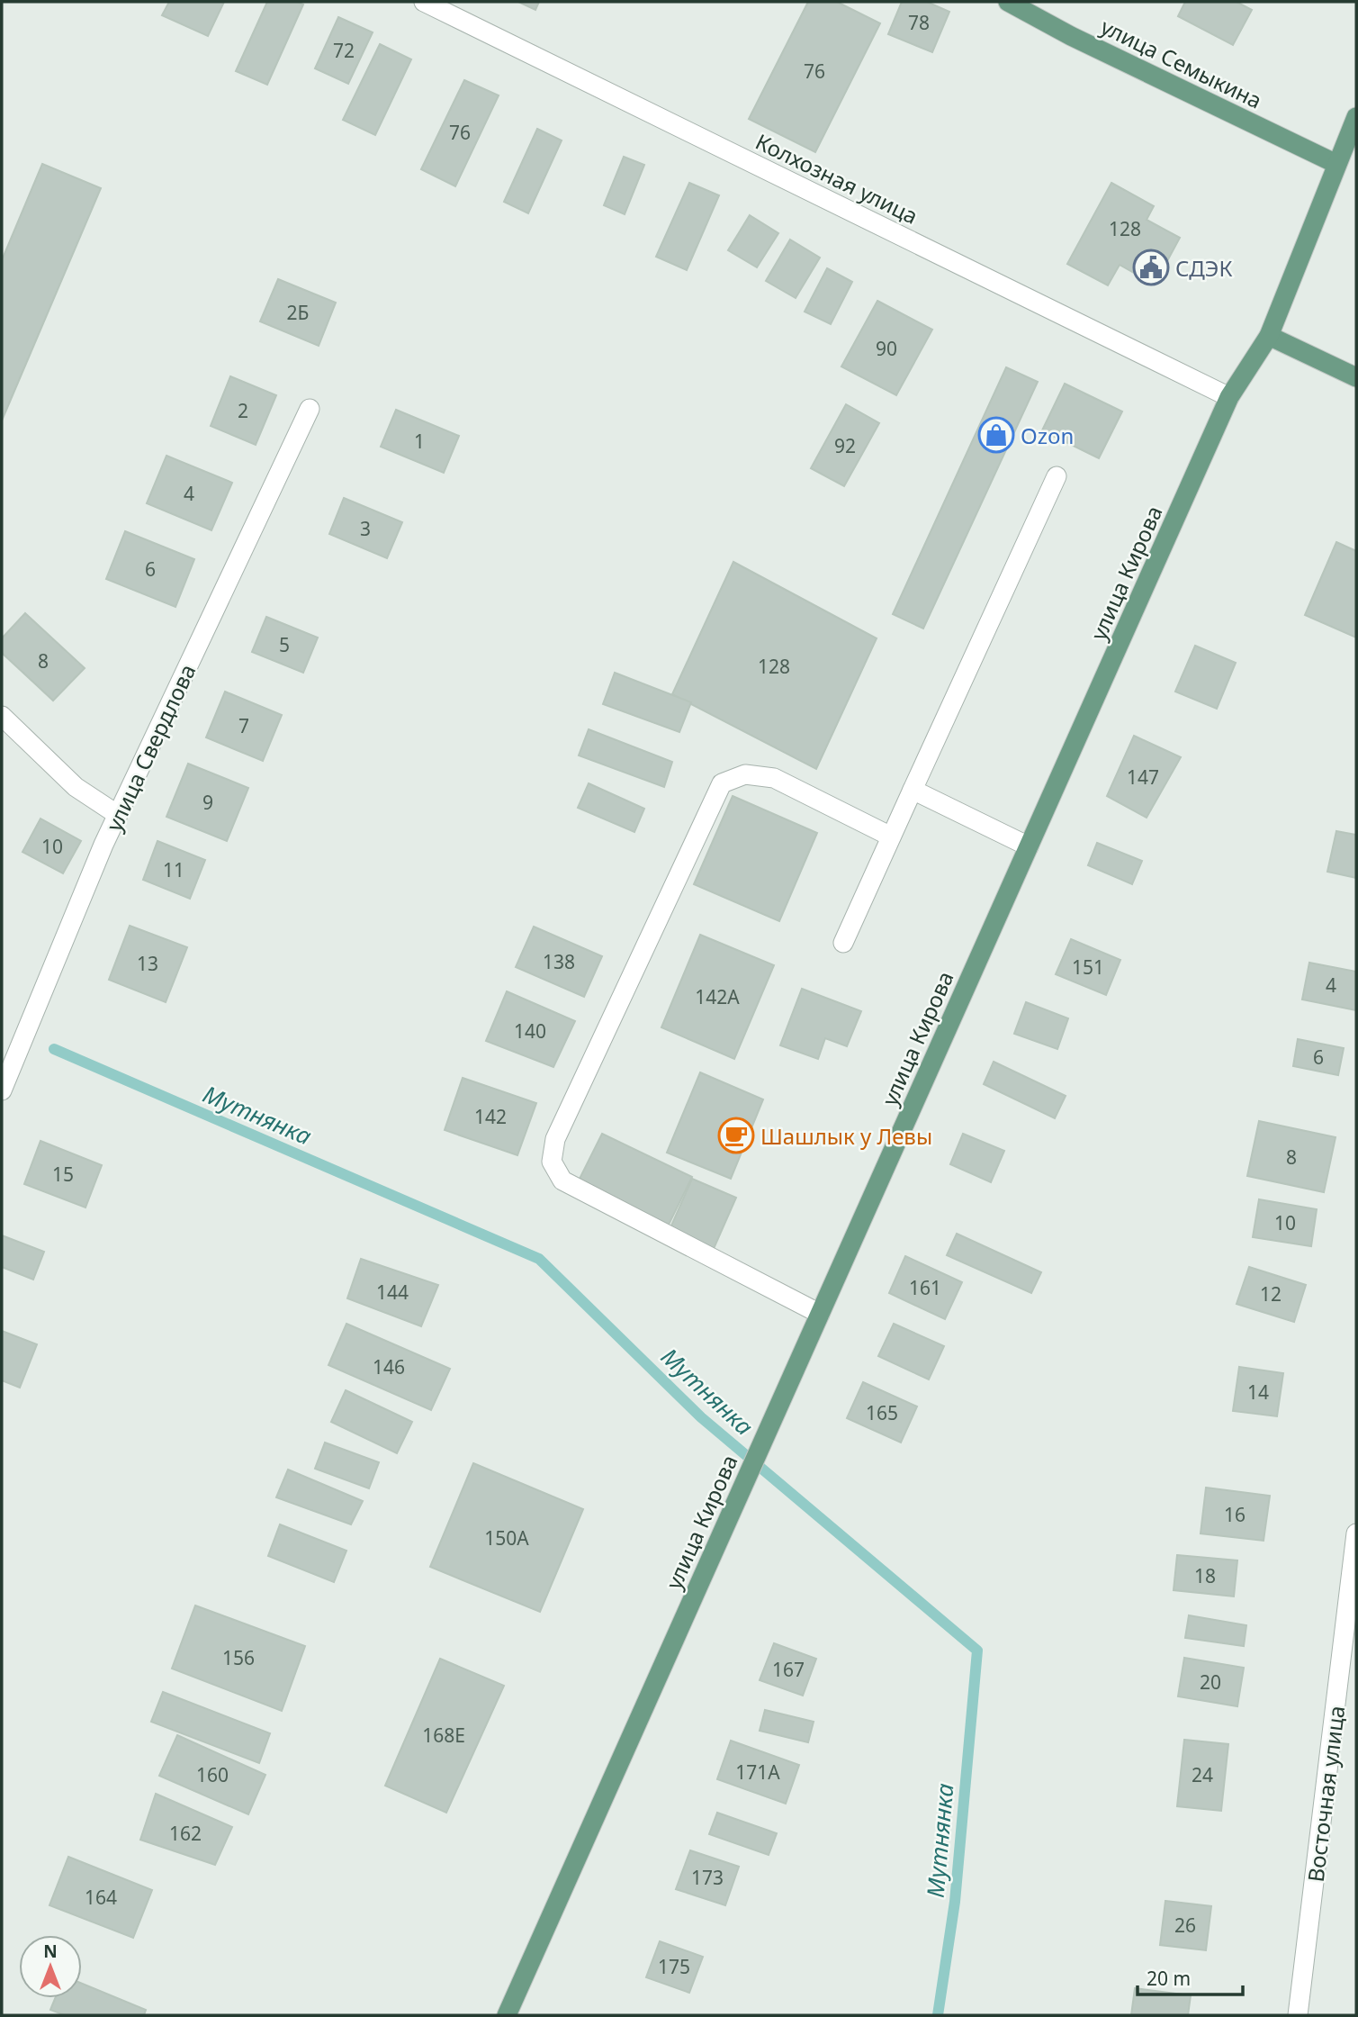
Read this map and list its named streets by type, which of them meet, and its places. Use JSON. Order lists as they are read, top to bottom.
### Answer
{
  "streets": {
    "main road": ["улица Семыкина", "улица Кирова"],
    "street": ["Колхозная улица", "улица Свердлова", "Восточная улица"]
  },
  "crossings": [
    ["улица Семыкина", "улица Кирова"],
    ["Колхозная улица", "улица Кирова"]
  ],
  "water": ["Мутнянка"],
  "places": {
    "public building": ["СДЭК"],
    "shop": ["Ozon"],
    "cafe": ["Шашлык у Левы"]
  },
  "house_numbers": [
    "78",
    "72",
    "76",
    "76",
    "128",
    "2Б",
    "90",
    "2",
    "1",
    "92",
    "4",
    "3",
    "6",
    "5",
    "8",
    "128",
    "7",
    "147",
    "9",
    "10",
    "11",
    "138",
    "13",
    "151",
    "4",
    "142А",
    "140",
    "6",
    "142",
    "8",
    "15",
    "10",
    "161",
    "144",
    "12",
    "146",
    "14",
    "165",
    "16",
    "150А",
    "18",
    "156",
    "167",
    "20",
    "168Е",
    "171А",
    "160",
    "24",
    "162",
    "173",
    "164",
    "26",
    "175"
  ],
  "scale_bar": "20 m",
  "north": "top"
}
